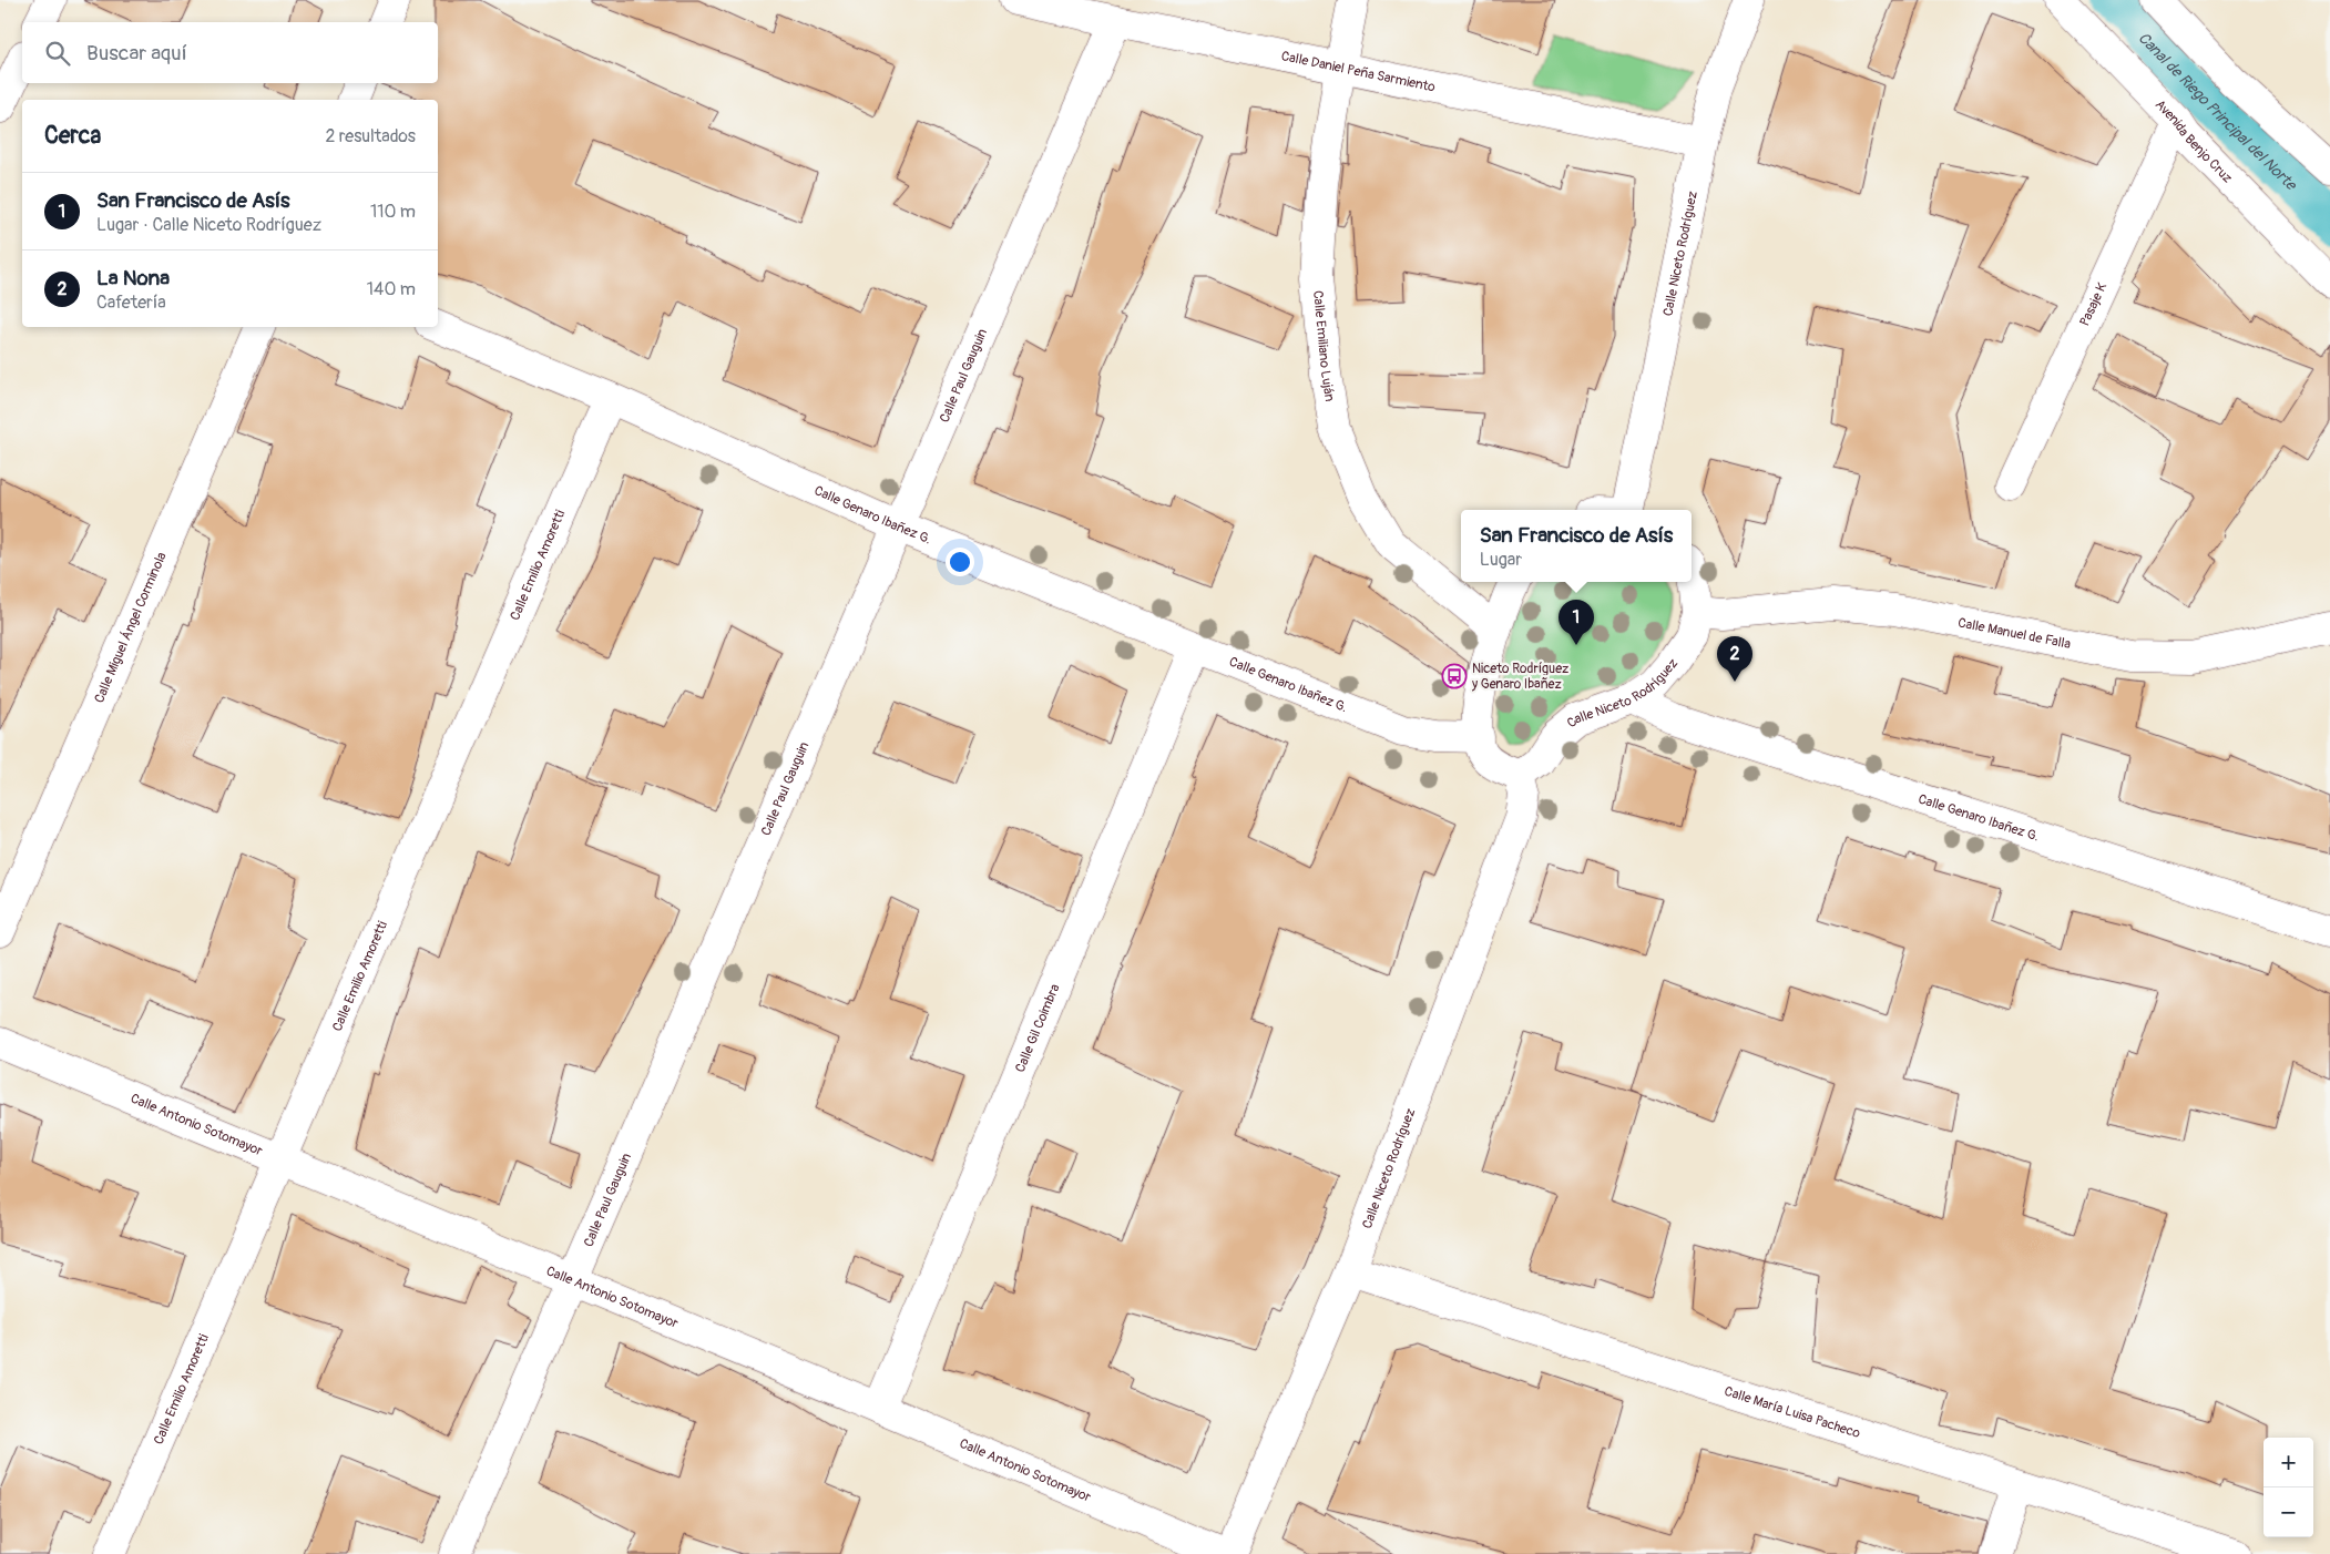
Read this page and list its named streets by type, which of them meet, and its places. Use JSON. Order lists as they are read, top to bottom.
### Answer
{
  "streets": {
    "street": [
      "Calle Daniel Peña Sarmiento",
      "Avenida Benjo Cruz",
      "Calle Niceto Rodríguez",
      "Pasaje K",
      "Calle Emiliano Luján",
      "Calle Paul Gauguin",
      "Calle Genaro Ibañez G.",
      "Calle Emilio Amoretti",
      "Calle Miguel Ángel Corminola",
      "Calle Manuel de Falla",
      "Calle Gil Coimbra",
      "Calle Antonio Sotomayor",
      "Calle María Luisa Pacheco"
    ]
  },
  "crossings": [
    ["Calle Daniel Peña Sarmiento", "Calle Niceto Rodríguez"],
    ["Calle Daniel Peña Sarmiento", "Calle Emiliano Luján"],
    ["Calle Daniel Peña Sarmiento", "Calle Paul Gauguin"],
    ["Avenida Benjo Cruz", "Pasaje K"],
    ["Calle Niceto Rodríguez", "Calle Genaro Ibañez G."],
    ["Calle Niceto Rodríguez", "Calle Manuel de Falla"],
    ["Calle Niceto Rodríguez", "Calle María Luisa Pacheco"],
    ["Calle Paul Gauguin", "Calle Genaro Ibañez G."],
    ["Calle Paul Gauguin", "Calle Antonio Sotomayor"],
    ["Calle Genaro Ibañez G.", "Calle Emilio Amoretti"],
    ["Calle Genaro Ibañez G.", "Calle Gil Coimbra"],
    ["Calle Emilio Amoretti", "Calle Antonio Sotomayor"],
    ["Calle Gil Coimbra", "Calle Antonio Sotomayor"]
  ],
  "water": ["Canal de Riego Principal del Norte"],
  "places": {
    "bus stop": ["Niceto Rodríguez y Genaro Ibañez"]
  },
  "page": {
    "search": "Buscar aquí",
    "heading": ["Cerca", "2 resultados"],
    "list": [
      {
        "mark": "1",
        "name": "San Francisco de Asís",
        "note": "Lugar · Calle Niceto Rodríguez",
        "value": "110 m"
      },
      {
        "mark": "2",
        "name": "La Nona",
        "note": "Cafetería",
        "value": "140 m"
      }
    ],
    "popup": ["San Francisco de Asís", "Lugar"],
    "pins": ["1", "2"],
    "map_buttons": ["+", "−"]
  }
}
